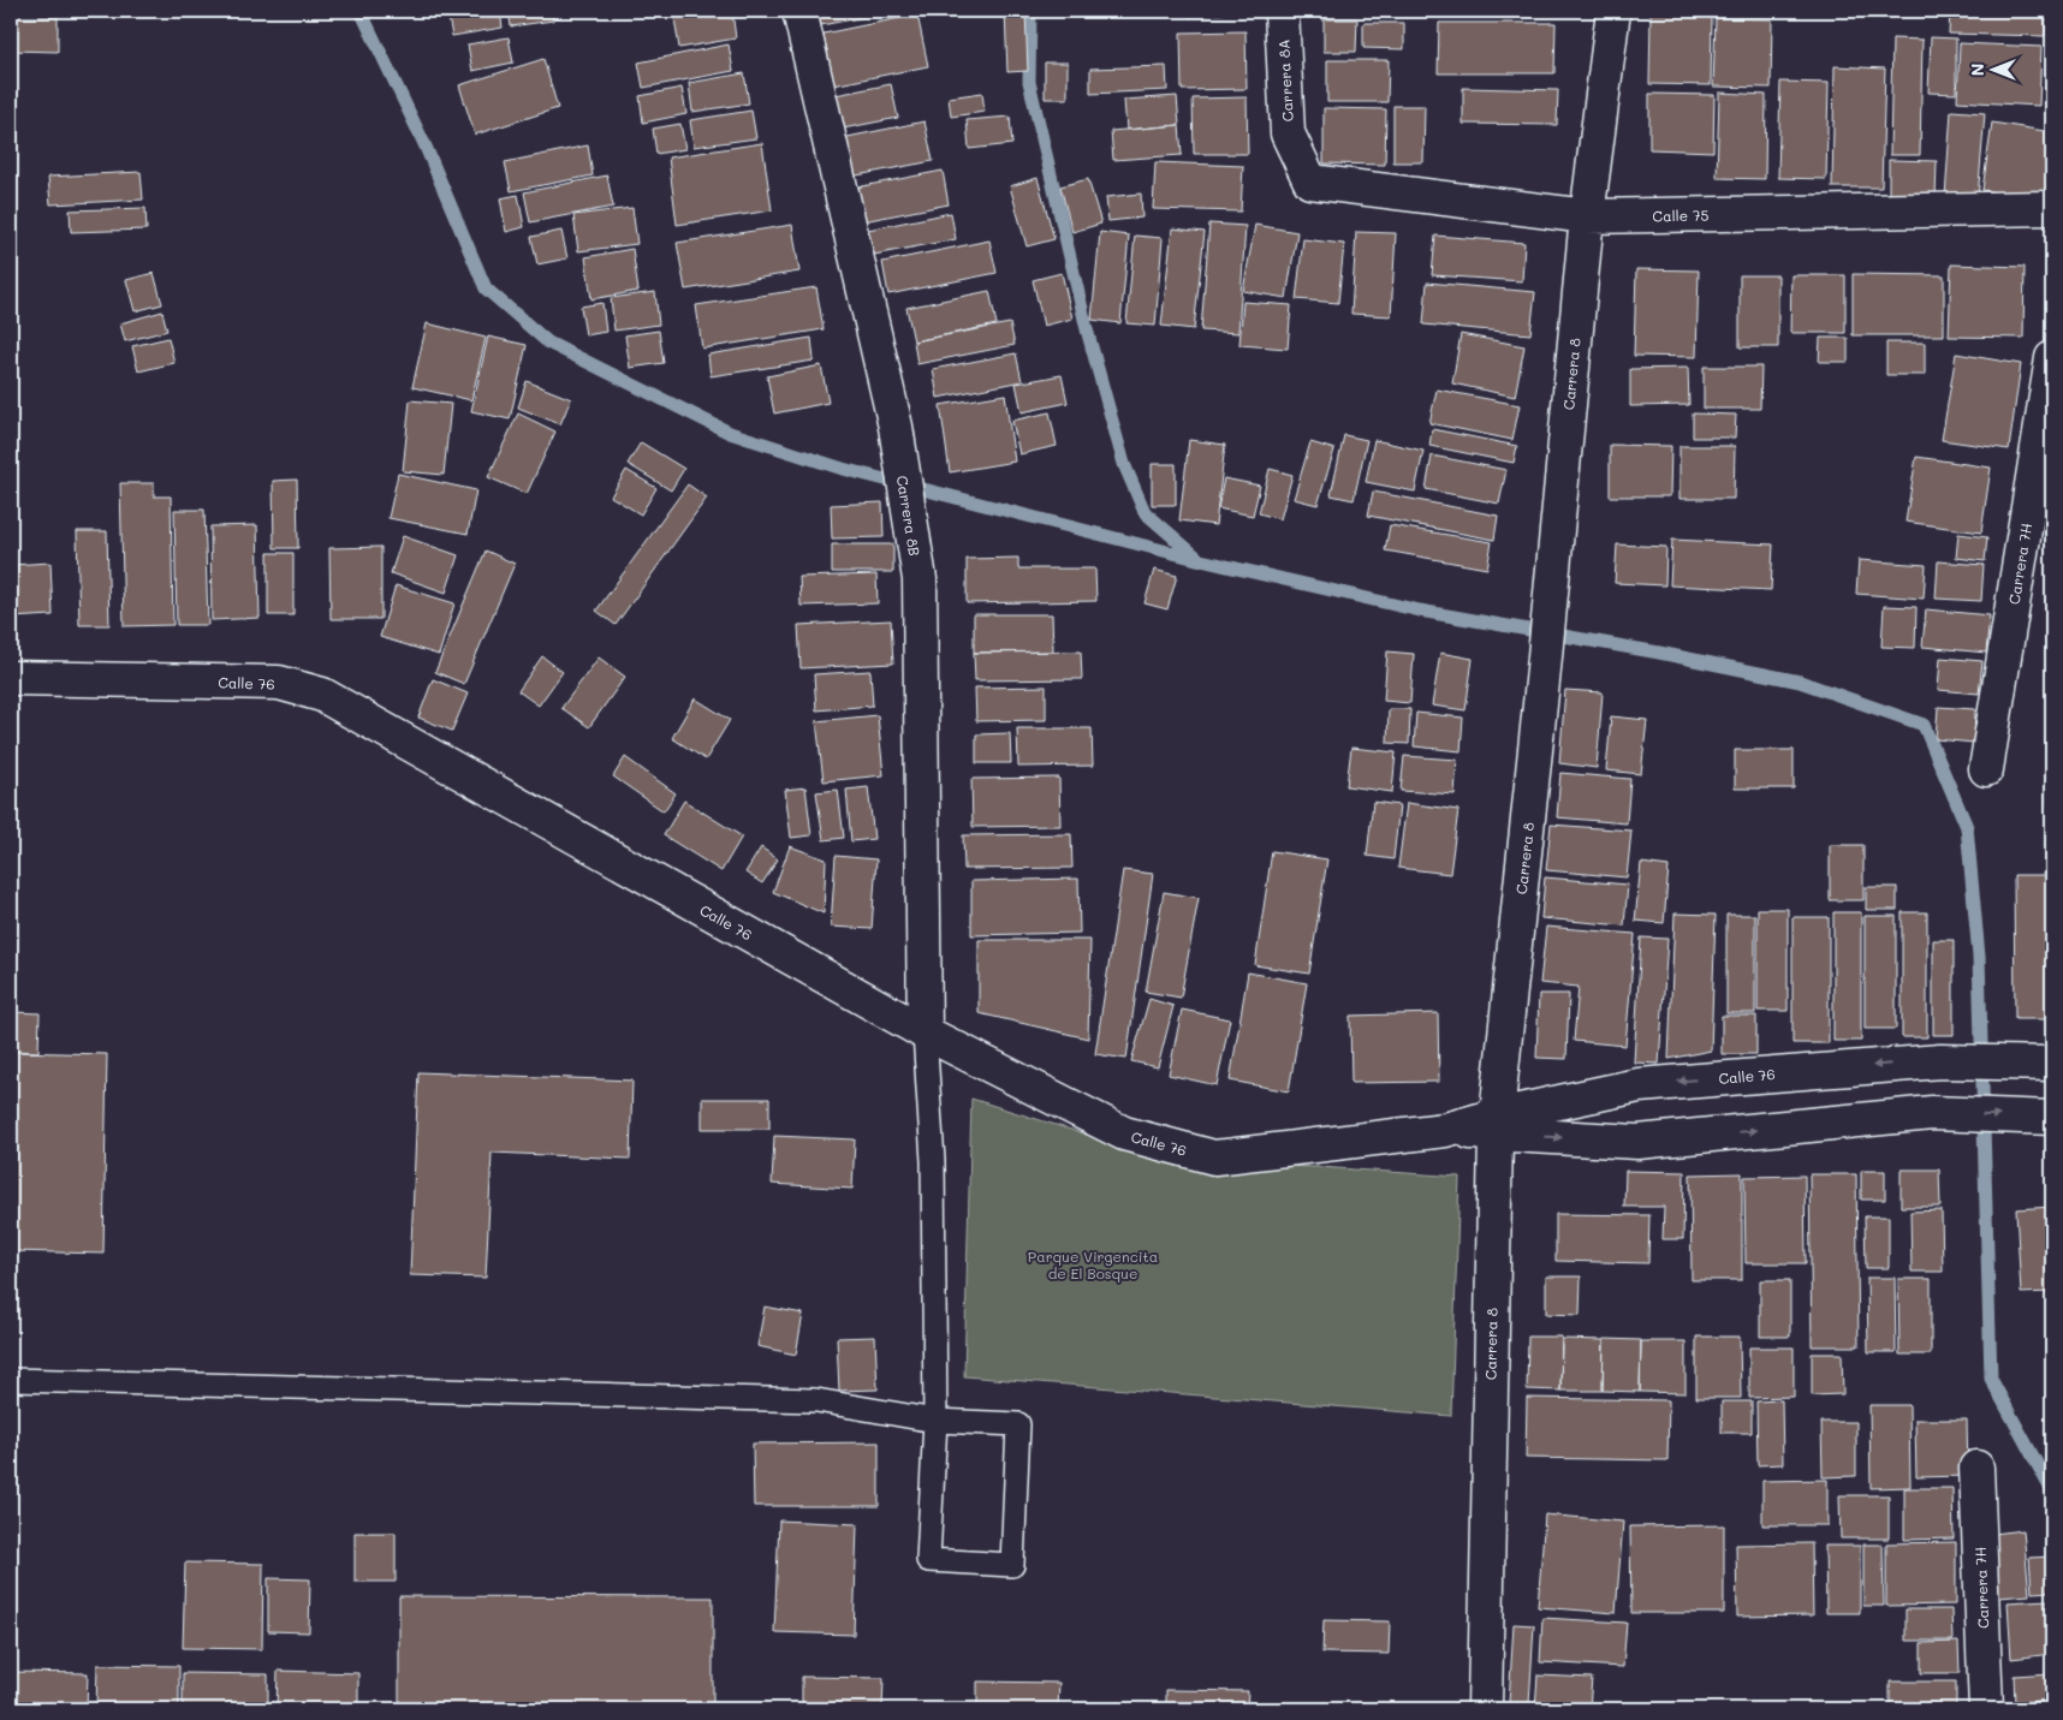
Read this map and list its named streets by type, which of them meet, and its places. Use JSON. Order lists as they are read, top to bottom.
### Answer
{
  "streets": {
    "street": [
      "Carrera 8A",
      "Calle 75",
      "Carrera 8",
      "Carrera 8B",
      "Carrera 7H",
      "Calle 76"
    ]
  },
  "crossings": [
    ["Carrera 8A", "Calle 75"],
    ["Calle 75", "Carrera 8"],
    ["Carrera 8", "Calle 76"],
    ["Carrera 8B", "Calle 76"]
  ],
  "parks": ["Parque Virgencita de El Bosque"],
  "north": "left"
}
